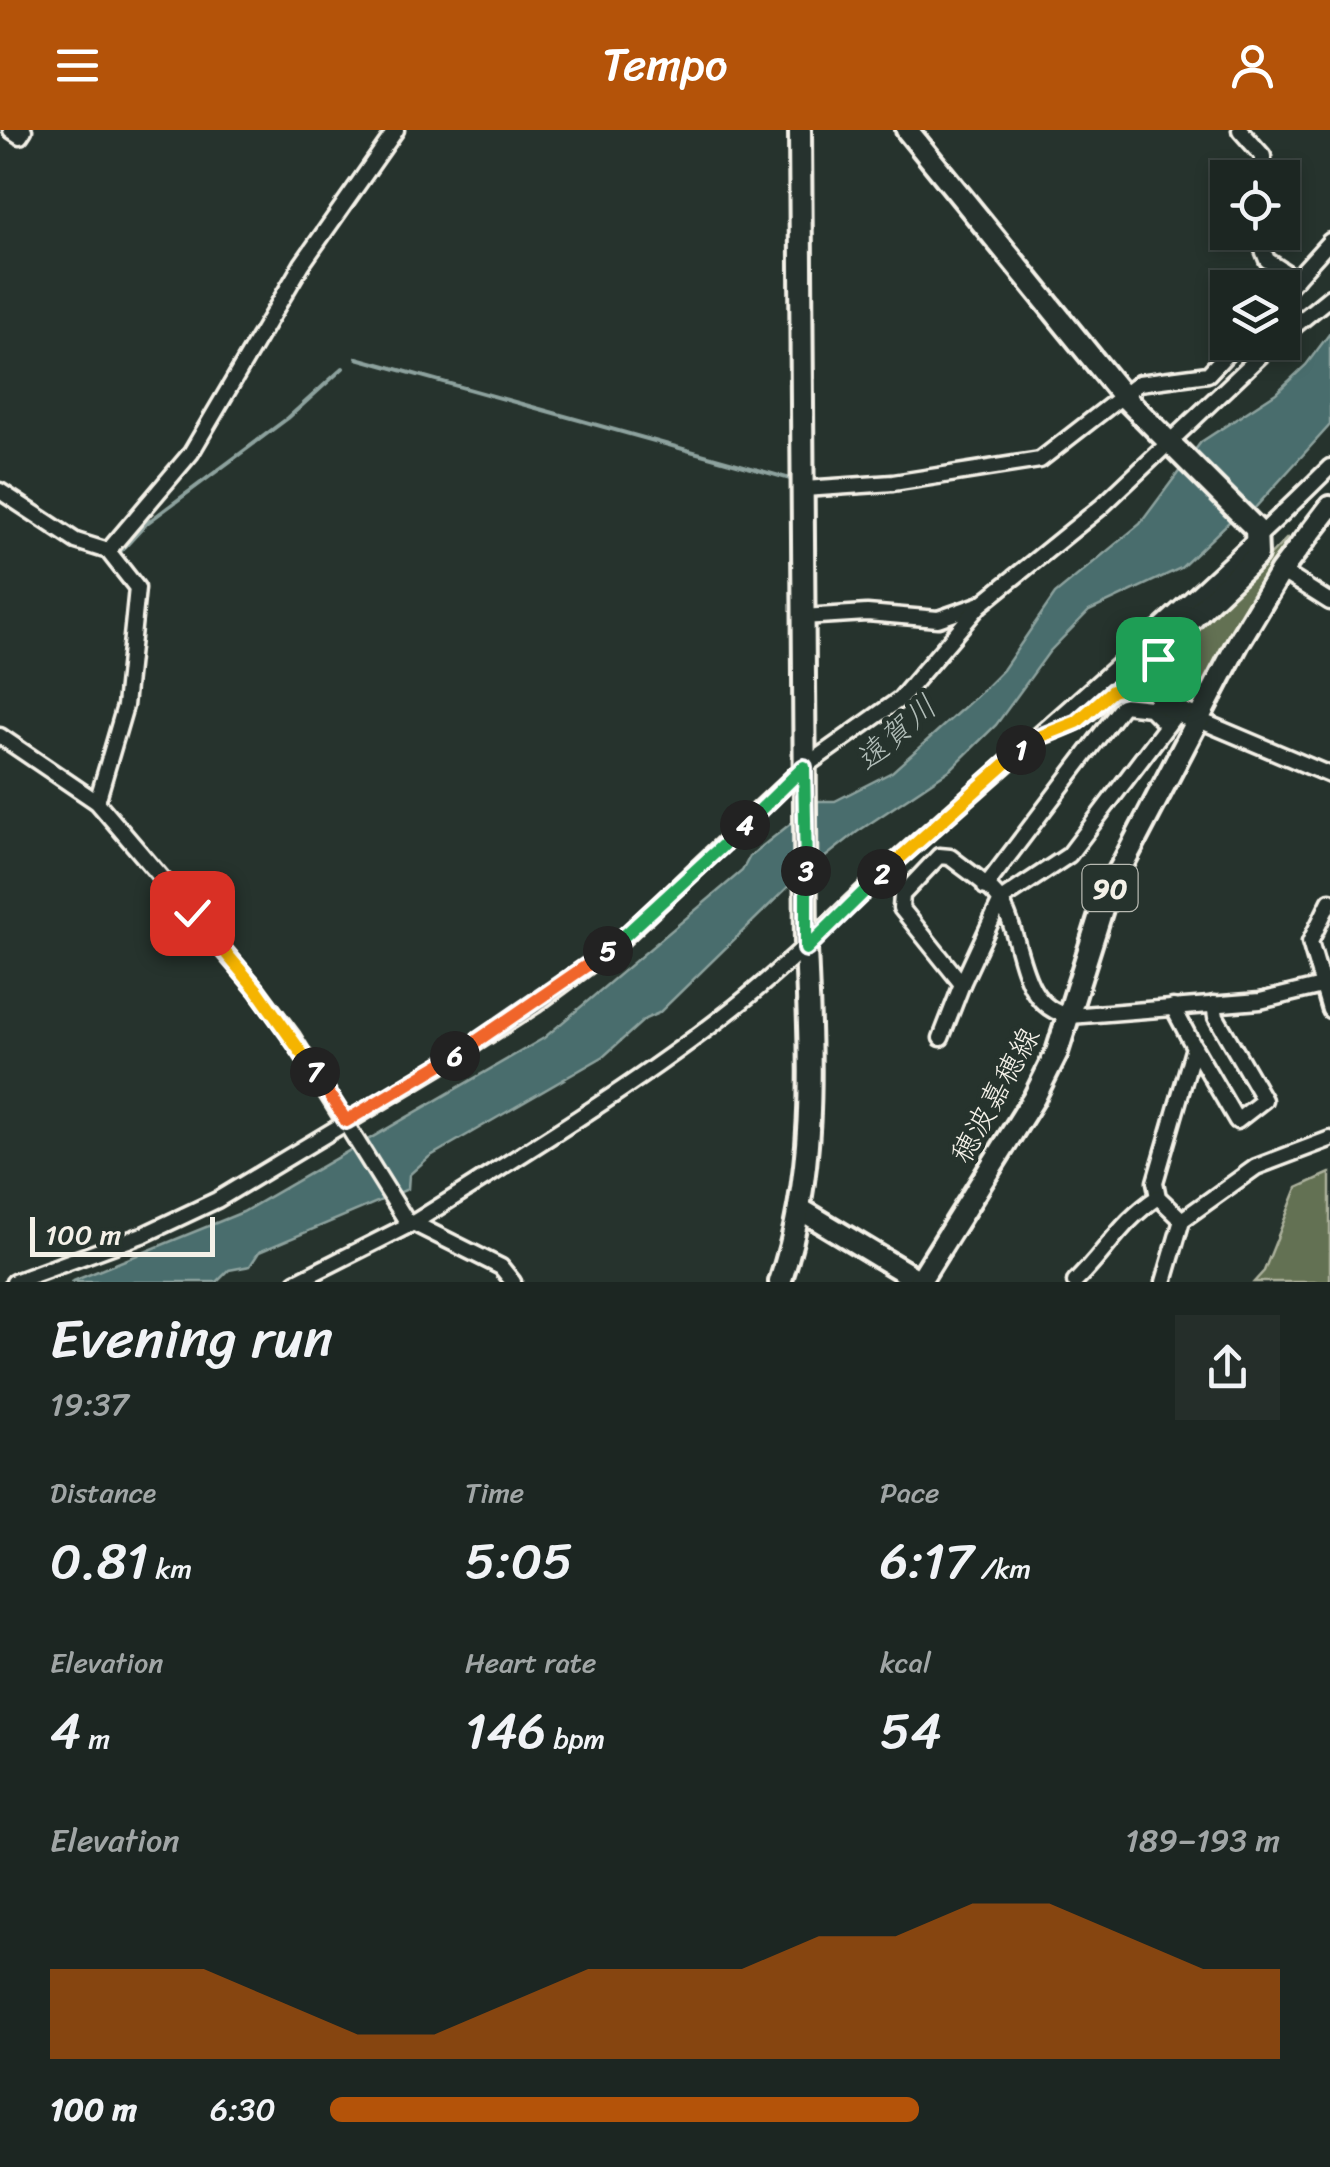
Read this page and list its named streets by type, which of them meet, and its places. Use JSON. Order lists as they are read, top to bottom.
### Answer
{
  "streets": {
    "street": ["90", "穂波嘉穂線"]
  },
  "water": ["遠賀川"],
  "scale_bar": "100 m",
  "page": {
    "header": "Tempo",
    "pins": [
      "1",
      "4",
      "3",
      "2",
      "5",
      "6",
      "7"
    ],
    "scale": "100 m",
    "heading": ["Evening run", "19:37"],
    "stats": [
      ["Distance", "0.81 km"],
      ["Time", "5:05"],
      ["Pace", "6:17 /km"],
      ["Elevation", "4 m"],
      ["Heart rate", "146 bpm"],
      ["kcal", "54"]
    ],
    "chart": ["Elevation", "189–193 m"],
    "list": [
      {
        "name": "100 m",
        "note": "6:30"
      }
    ]
  }
}
